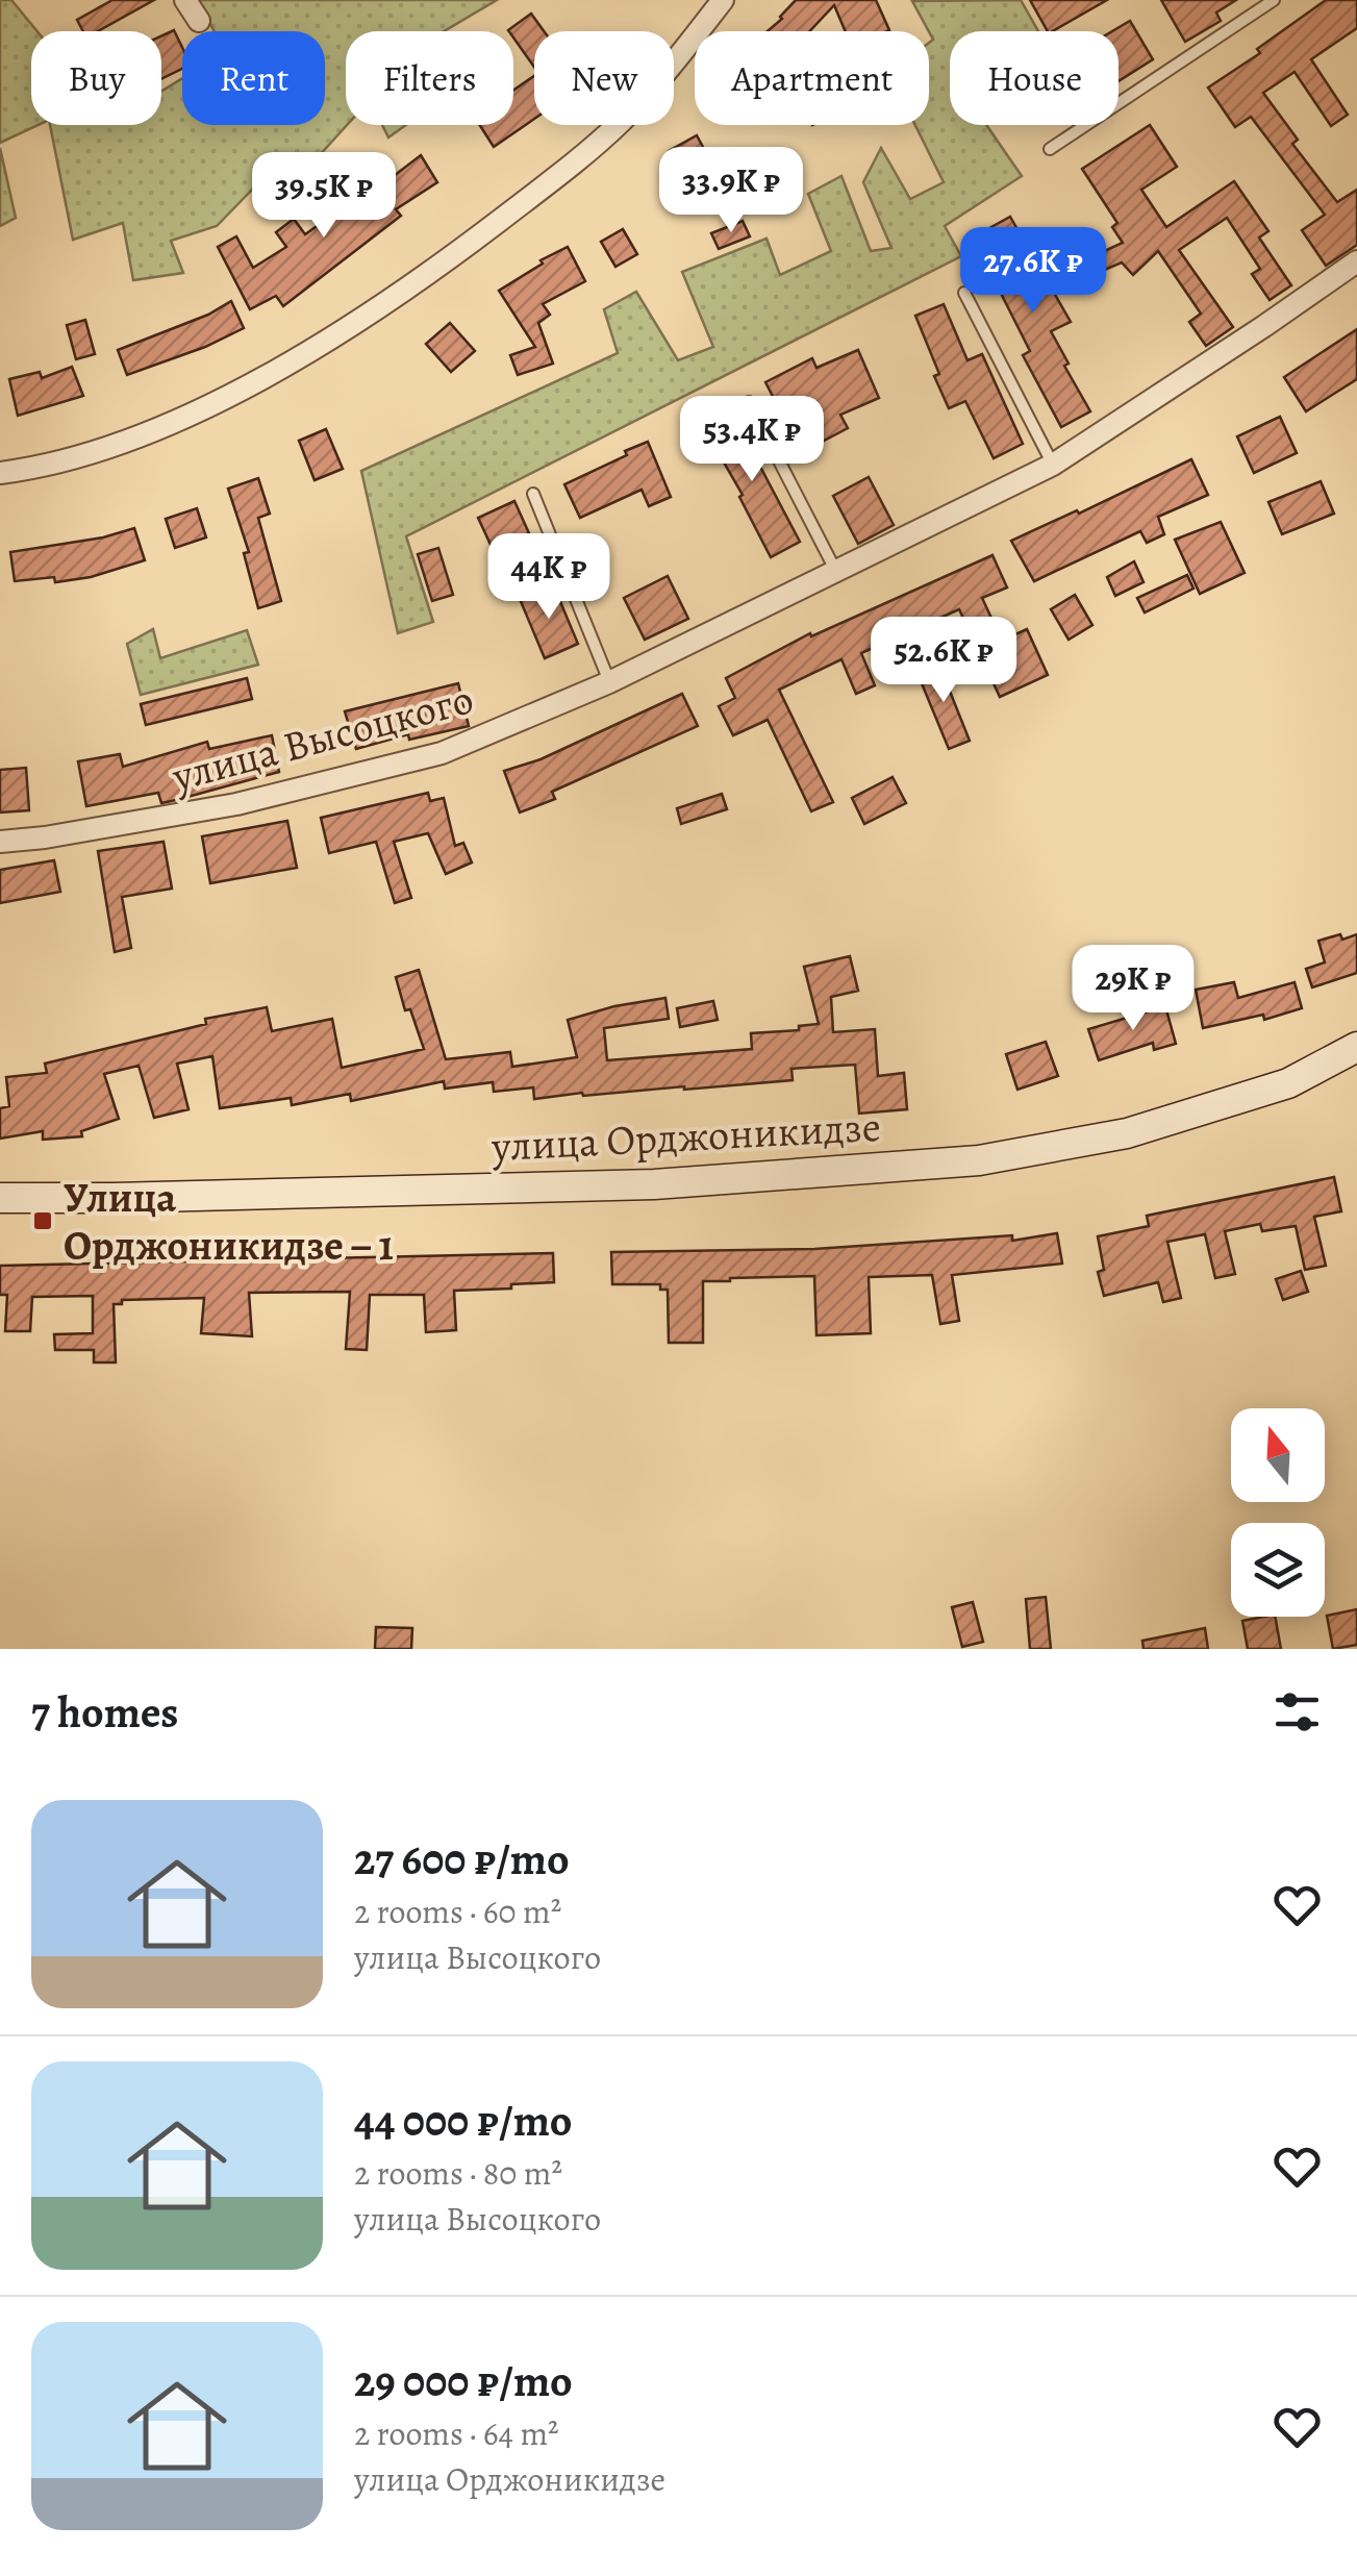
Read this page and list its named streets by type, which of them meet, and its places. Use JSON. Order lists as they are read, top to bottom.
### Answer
{
  "streets": {
    "main road": ["улица Орджоникидзе"],
    "street": ["улица Высоцкого"]
  },
  "places": {
    "transit": ["Улица Орджоникидзе – 1"]
  },
  "north": "top",
  "page": {
    "chip": [
      "Buy",
      "Rent",
      "Filters",
      "New",
      "Apartment",
      "House"
    ],
    "price": [
      "33.9K ₽",
      "39.5K ₽",
      "27.6K ₽",
      "53.4K ₽",
      "44K ₽",
      "52.6K ₽",
      "29K ₽"
    ],
    "heading": "7 homes",
    "list": [
      {
        "name": "27 600 ₽/mo",
        "note": "2 rooms · 60 m² · улица Высоцкого"
      },
      {
        "name": "44 000 ₽/mo",
        "note": "2 rooms · 80 m² · улица Высоцкого"
      },
      {
        "name": "29 000 ₽/mo",
        "note": "2 rooms · 64 m² · улица Орджоникидзе"
      }
    ]
  }
}
